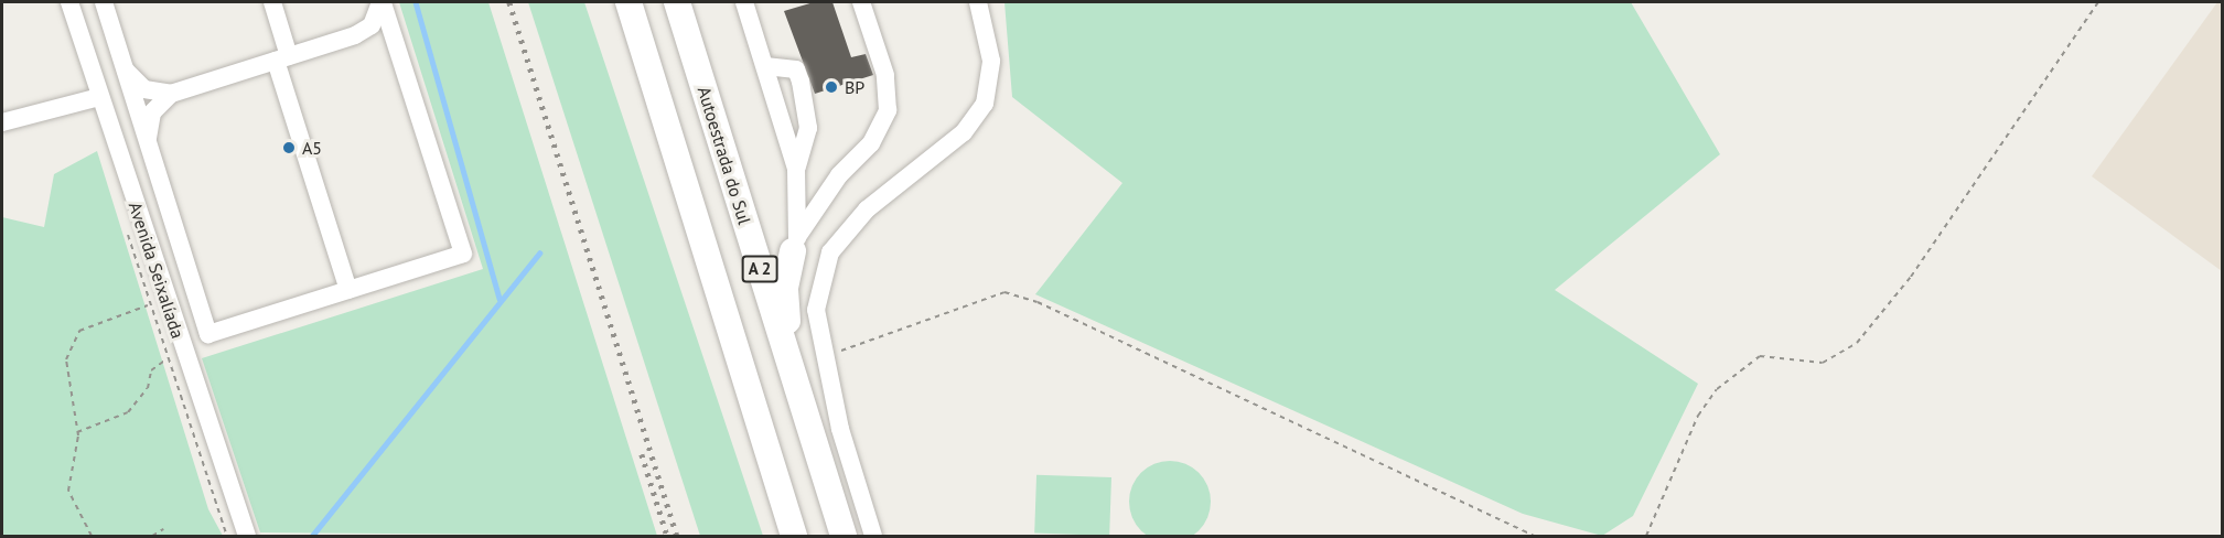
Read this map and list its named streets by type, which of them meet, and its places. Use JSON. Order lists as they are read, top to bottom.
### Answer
{
  "streets": {
    "highway": ["Autoestrada do Sul", "A 2"],
    "street": ["Avenida Seixalíada"]
  },
  "places": ["BP", "A5"]
}
